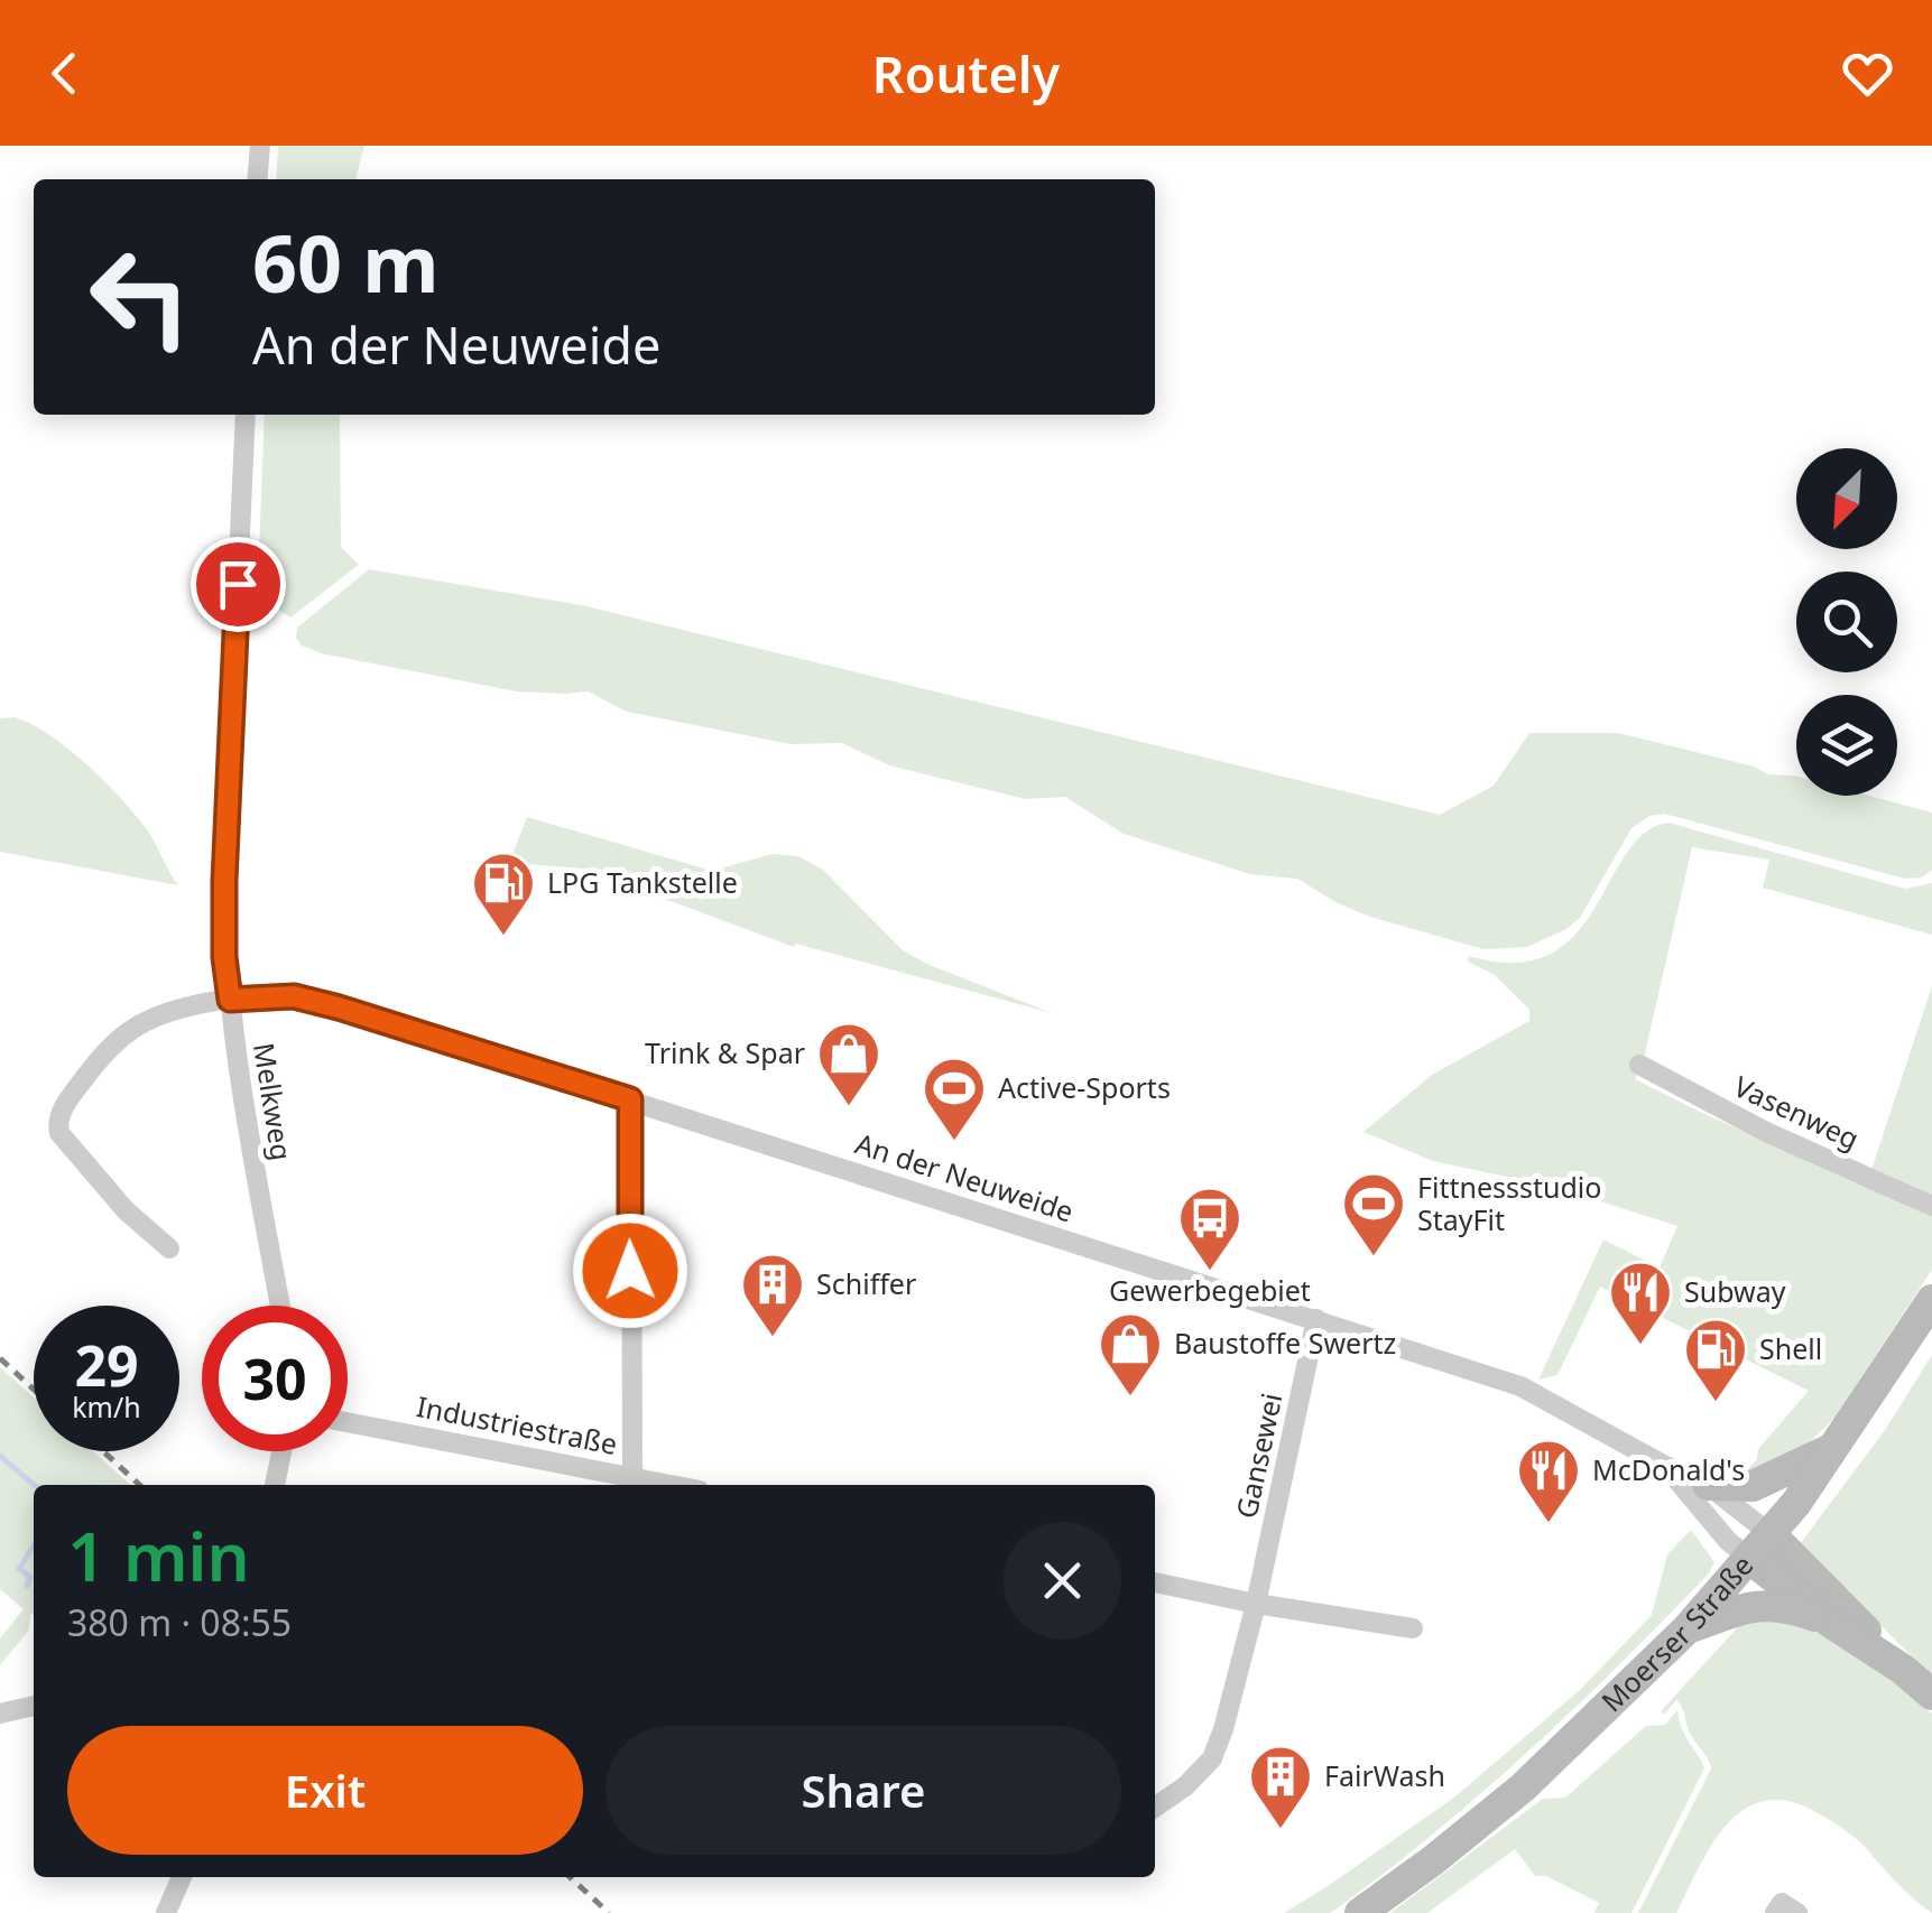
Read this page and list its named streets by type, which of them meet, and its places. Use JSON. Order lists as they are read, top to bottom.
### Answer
{
  "streets": {
    "main road": ["Moerser Straße"],
    "street": [
      "Melkweg",
      "Vasenweg",
      "An der Neuweide",
      "Industriestraße",
      "Gansewei"
    ]
  },
  "crossings": [
    ["Melkweg", "An der Neuweide"],
    ["An der Neuweide", "Gansewei"],
    ["An der Neuweide", "Moerser Straße"]
  ],
  "places": {
    "fuel station": ["LPG Tankstelle", "Shell"],
    "shop": ["Trink & Spar", "Baustoffe Swertz"],
    "sports": ["Active-Sports", "Fittnessstudio StayFit"],
    "bus stop": ["Gewerbegebiet"],
    "building": ["Schiffer", "FairWash"],
    "restaurant": ["Subway", "McDonald's"]
  },
  "north": "bottom left",
  "page": {
    "header": "Routely",
    "turn": ["60 m", "An der Neuweide"],
    "speed": "29 km/h",
    "limit": "30",
    "heading": ["1 min", "380 m · 08:55"],
    "buttons": ["Exit", "Share"]
  }
}
